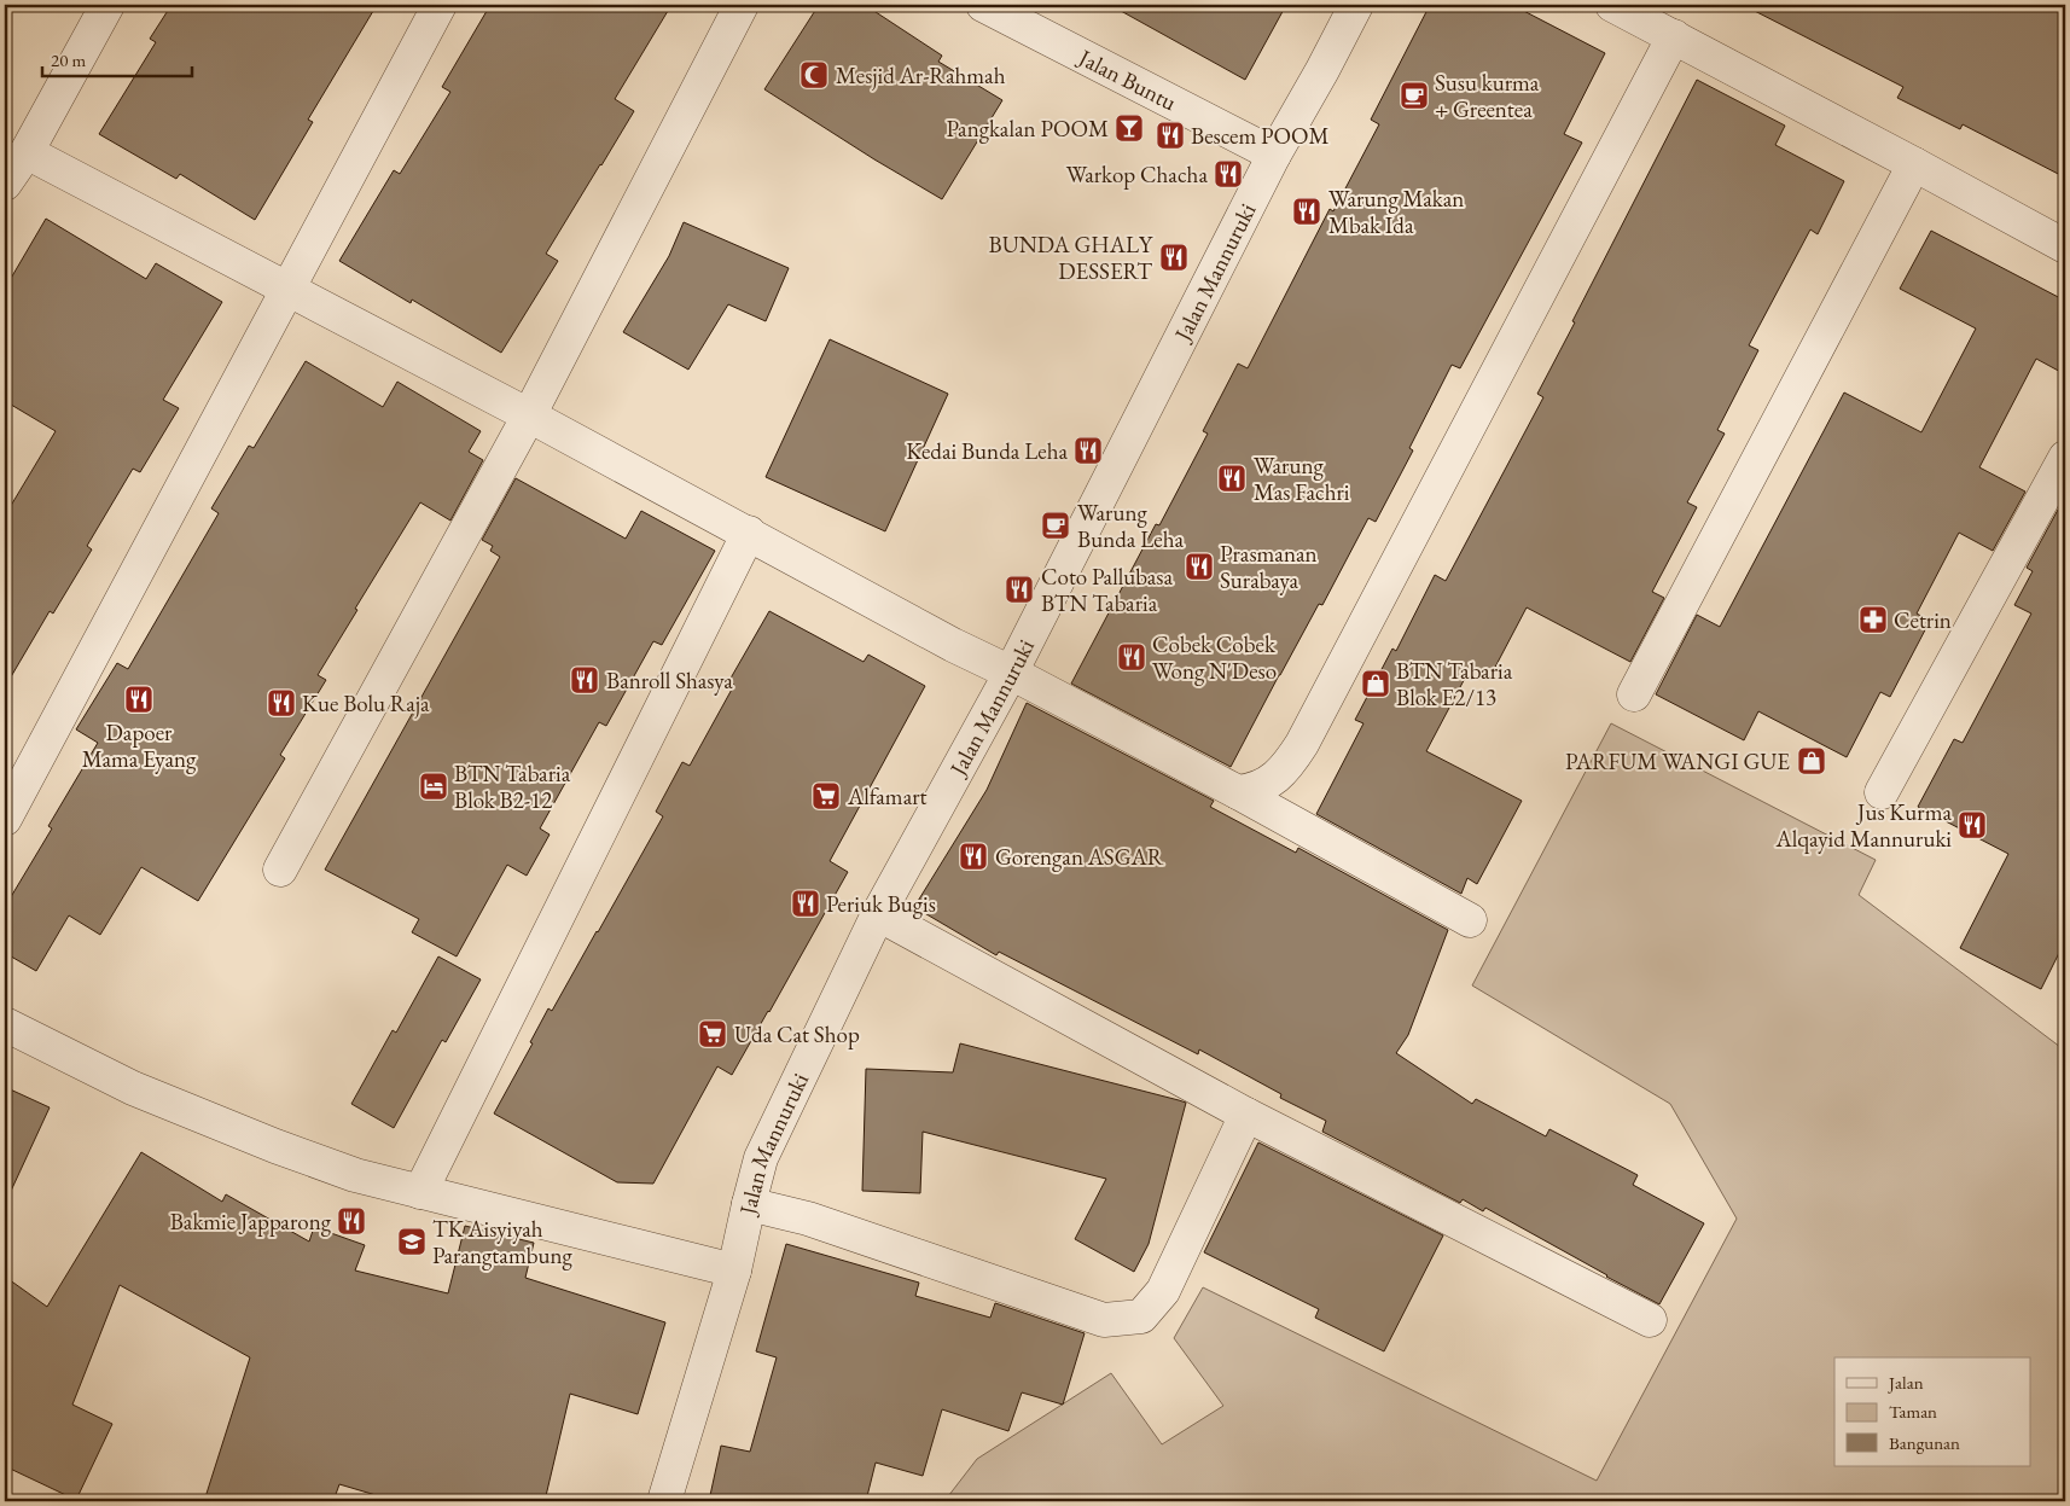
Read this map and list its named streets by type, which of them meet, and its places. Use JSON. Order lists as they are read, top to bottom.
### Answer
{
  "streets": {
    "street": ["Jalan Buntu", "Jalan Mannuruki"]
  },
  "crossings": [
    ["Jalan Buntu", "Jalan Mannuruki"]
  ],
  "places": {
    "mosque": ["Mesjid Ar-Rahmah"],
    "cafe": ["Susu kurma + Greentea", "Warung Bunda Leha"],
    "bar": ["Pangkalan POOM"],
    "restaurant": [
      "Bescem POOM",
      "Warkop Chacha",
      "Warung Makan Mbak Ida",
      "BUNDA GHALY DESSERT",
      "Kedai Bunda Leha",
      "Warung Mas Fachri",
      "Prasmanan Surabaya",
      "Coto Pallubasa BTN Tabaria",
      "Cobek Cobek Wong N'Deso",
      "Banroll Shasya",
      "Dapoer Mama Eyang",
      "Kue Bolu Raja",
      "Jus Kurma Alqayid Mannuruki",
      "Gorengan ASGAR",
      "Periuk Bugis",
      "Bakmie Japparong"
    ],
    "pharmacy": ["Cetrin"],
    "shop": ["BTN Tabaria Blok E2/13", "PARFUM WANGI GUE"],
    "hotel": ["BTN Tabaria Blok B2-12"],
    "supermarket": ["Alfamart", "Uda Cat Shop"],
    "school or university": ["TK Aisyiyah Parangtambung"]
  },
  "legend": ["Jalan", "Taman", "Bangunan"],
  "scale_bar": "20 m"
}
